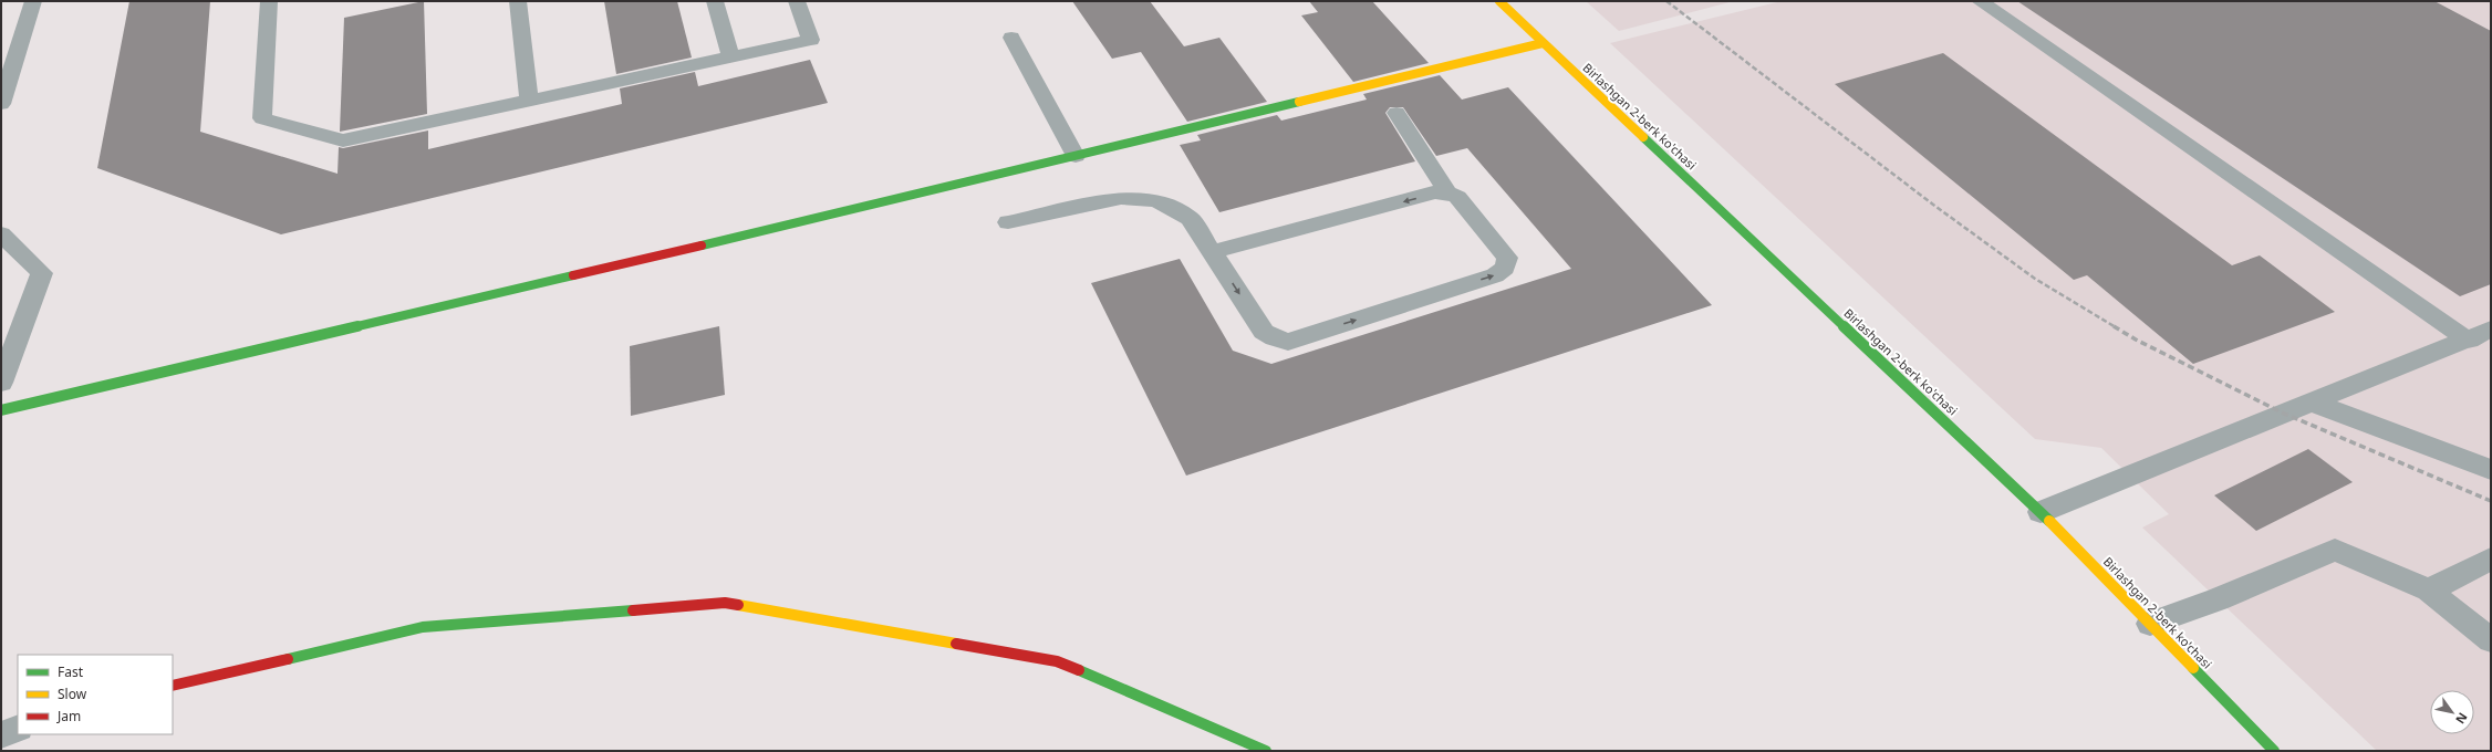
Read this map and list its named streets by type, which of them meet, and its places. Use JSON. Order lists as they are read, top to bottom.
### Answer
{
  "streets": {
    "street": ["Birlashgan 2-berk ko'chasi"]
  },
  "legend": ["Fast", "Slow", "Jam"],
  "north": "bottom right"
}
